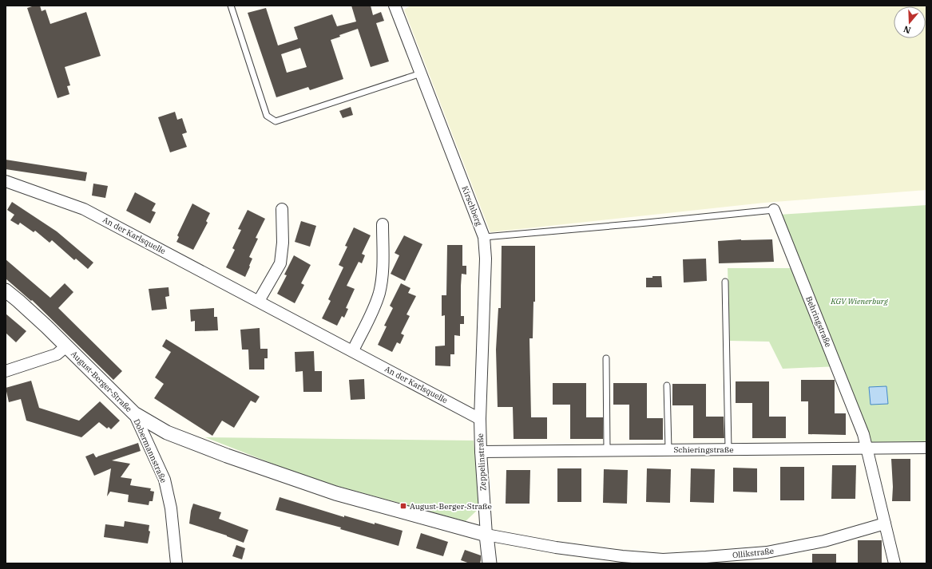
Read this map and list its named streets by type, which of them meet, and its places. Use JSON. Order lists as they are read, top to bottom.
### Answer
{
  "streets": {
    "street": [
      "Kirschberg",
      "An der Karlsquelle",
      "Behringstraße",
      "August-Berger-Straße",
      "Schieringstraße",
      "Dobermannstraße",
      "Zeppelinstraße",
      "Ollikstraße"
    ]
  },
  "crossings": [
    ["Kirschberg", "An der Karlsquelle"],
    ["Kirschberg", "Zeppelinstraße"],
    ["An der Karlsquelle", "Zeppelinstraße"],
    ["Behringstraße", "Schieringstraße"],
    ["August-Berger-Straße", "Dobermannstraße"],
    ["August-Berger-Straße", "Zeppelinstraße"],
    ["August-Berger-Straße", "Ollikstraße"],
    ["Schieringstraße", "Zeppelinstraße"],
    ["Zeppelinstraße", "Ollikstraße"]
  ],
  "parks": ["KGV Wienerburg"],
  "places": {
    "transit": ["August-Berger-Straße"]
  },
  "north": "bottom"
}
